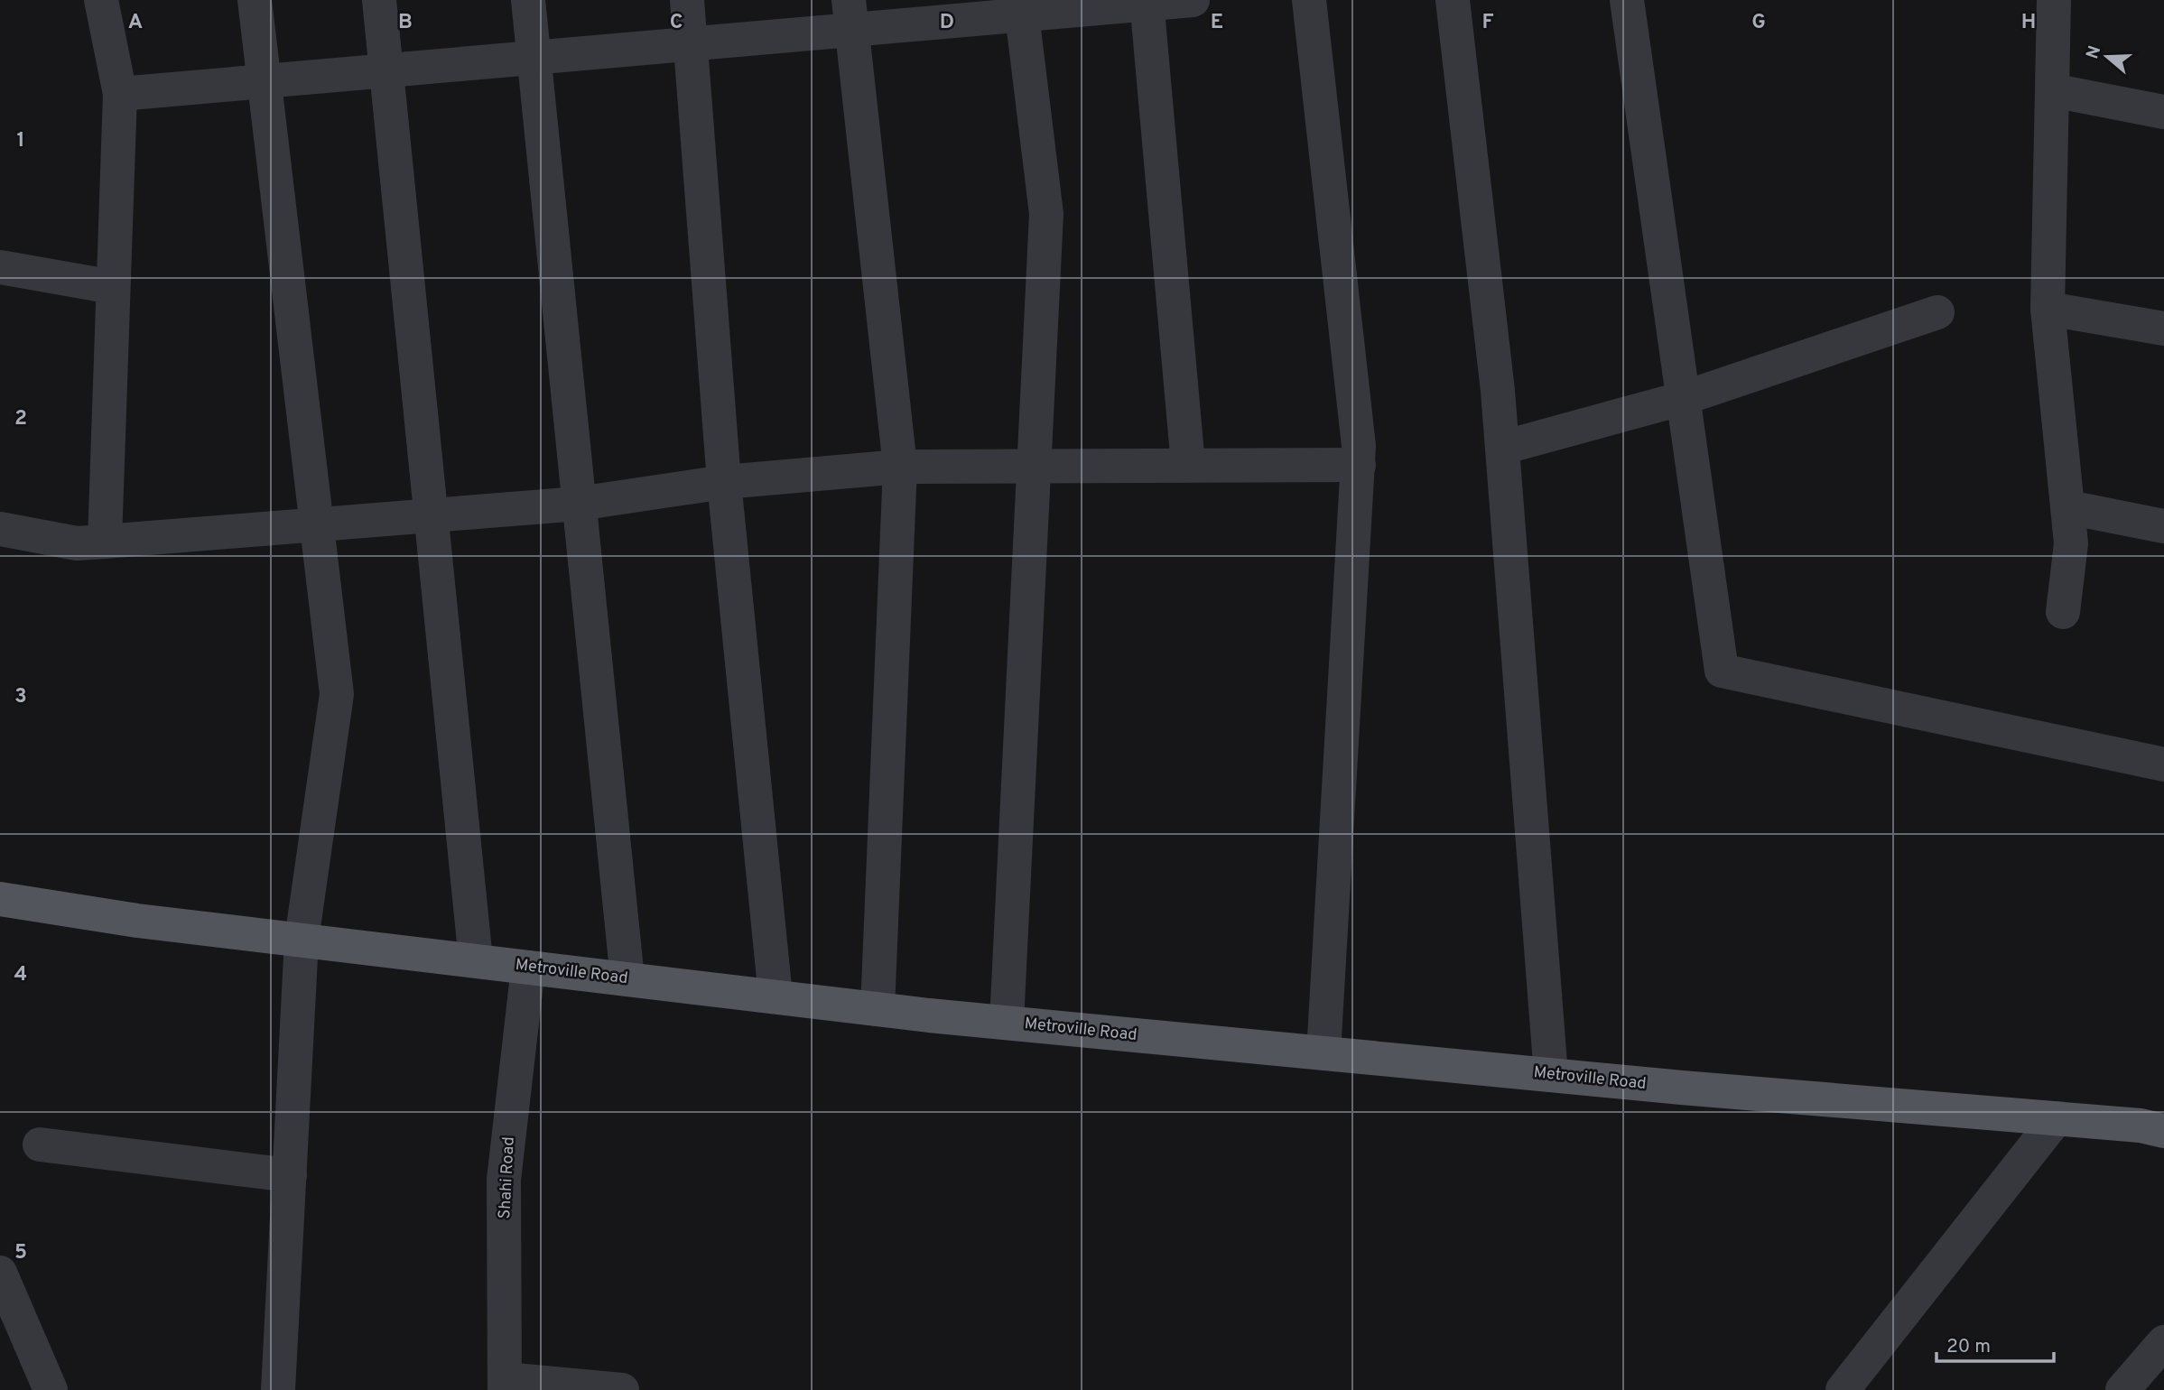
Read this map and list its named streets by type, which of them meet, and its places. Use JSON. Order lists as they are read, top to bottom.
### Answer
{
  "streets": {
    "main road": ["Metroville Road"],
    "street": ["Shahi Road"]
  },
  "crossings": [
    ["Metroville Road", "Shahi Road"]
  ],
  "scale_bar": "20 m",
  "north": "left",
  "grid": {
    "columns": [
      "A",
      "B",
      "C",
      "D",
      "E",
      "F",
      "G",
      "H"
    ],
    "rows": [
      "1",
      "2",
      "3",
      "4",
      "5"
    ]
  }
}
